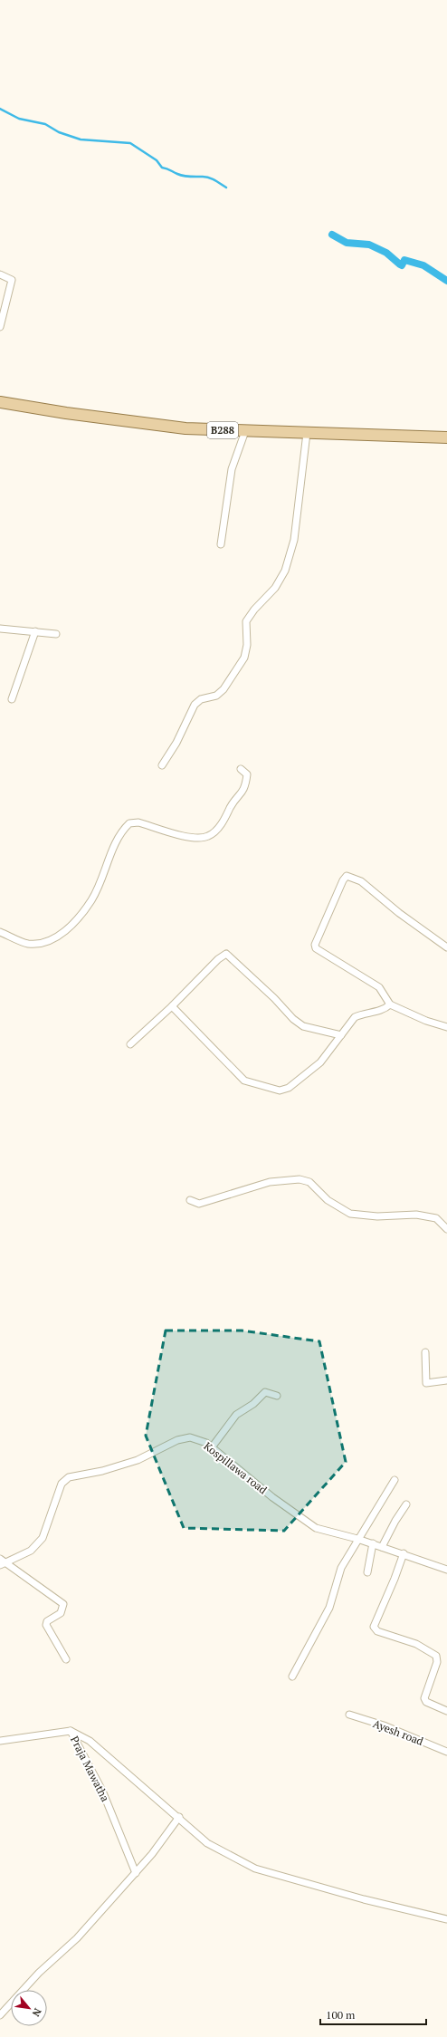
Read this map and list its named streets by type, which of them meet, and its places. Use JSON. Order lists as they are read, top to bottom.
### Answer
{
  "streets": {
    "main road": ["B288"],
    "street": ["Kospillawa road", "Ayesh road", "Praja Mawatha"]
  },
  "scale_bar": "100 m",
  "north": "bottom right"
}
